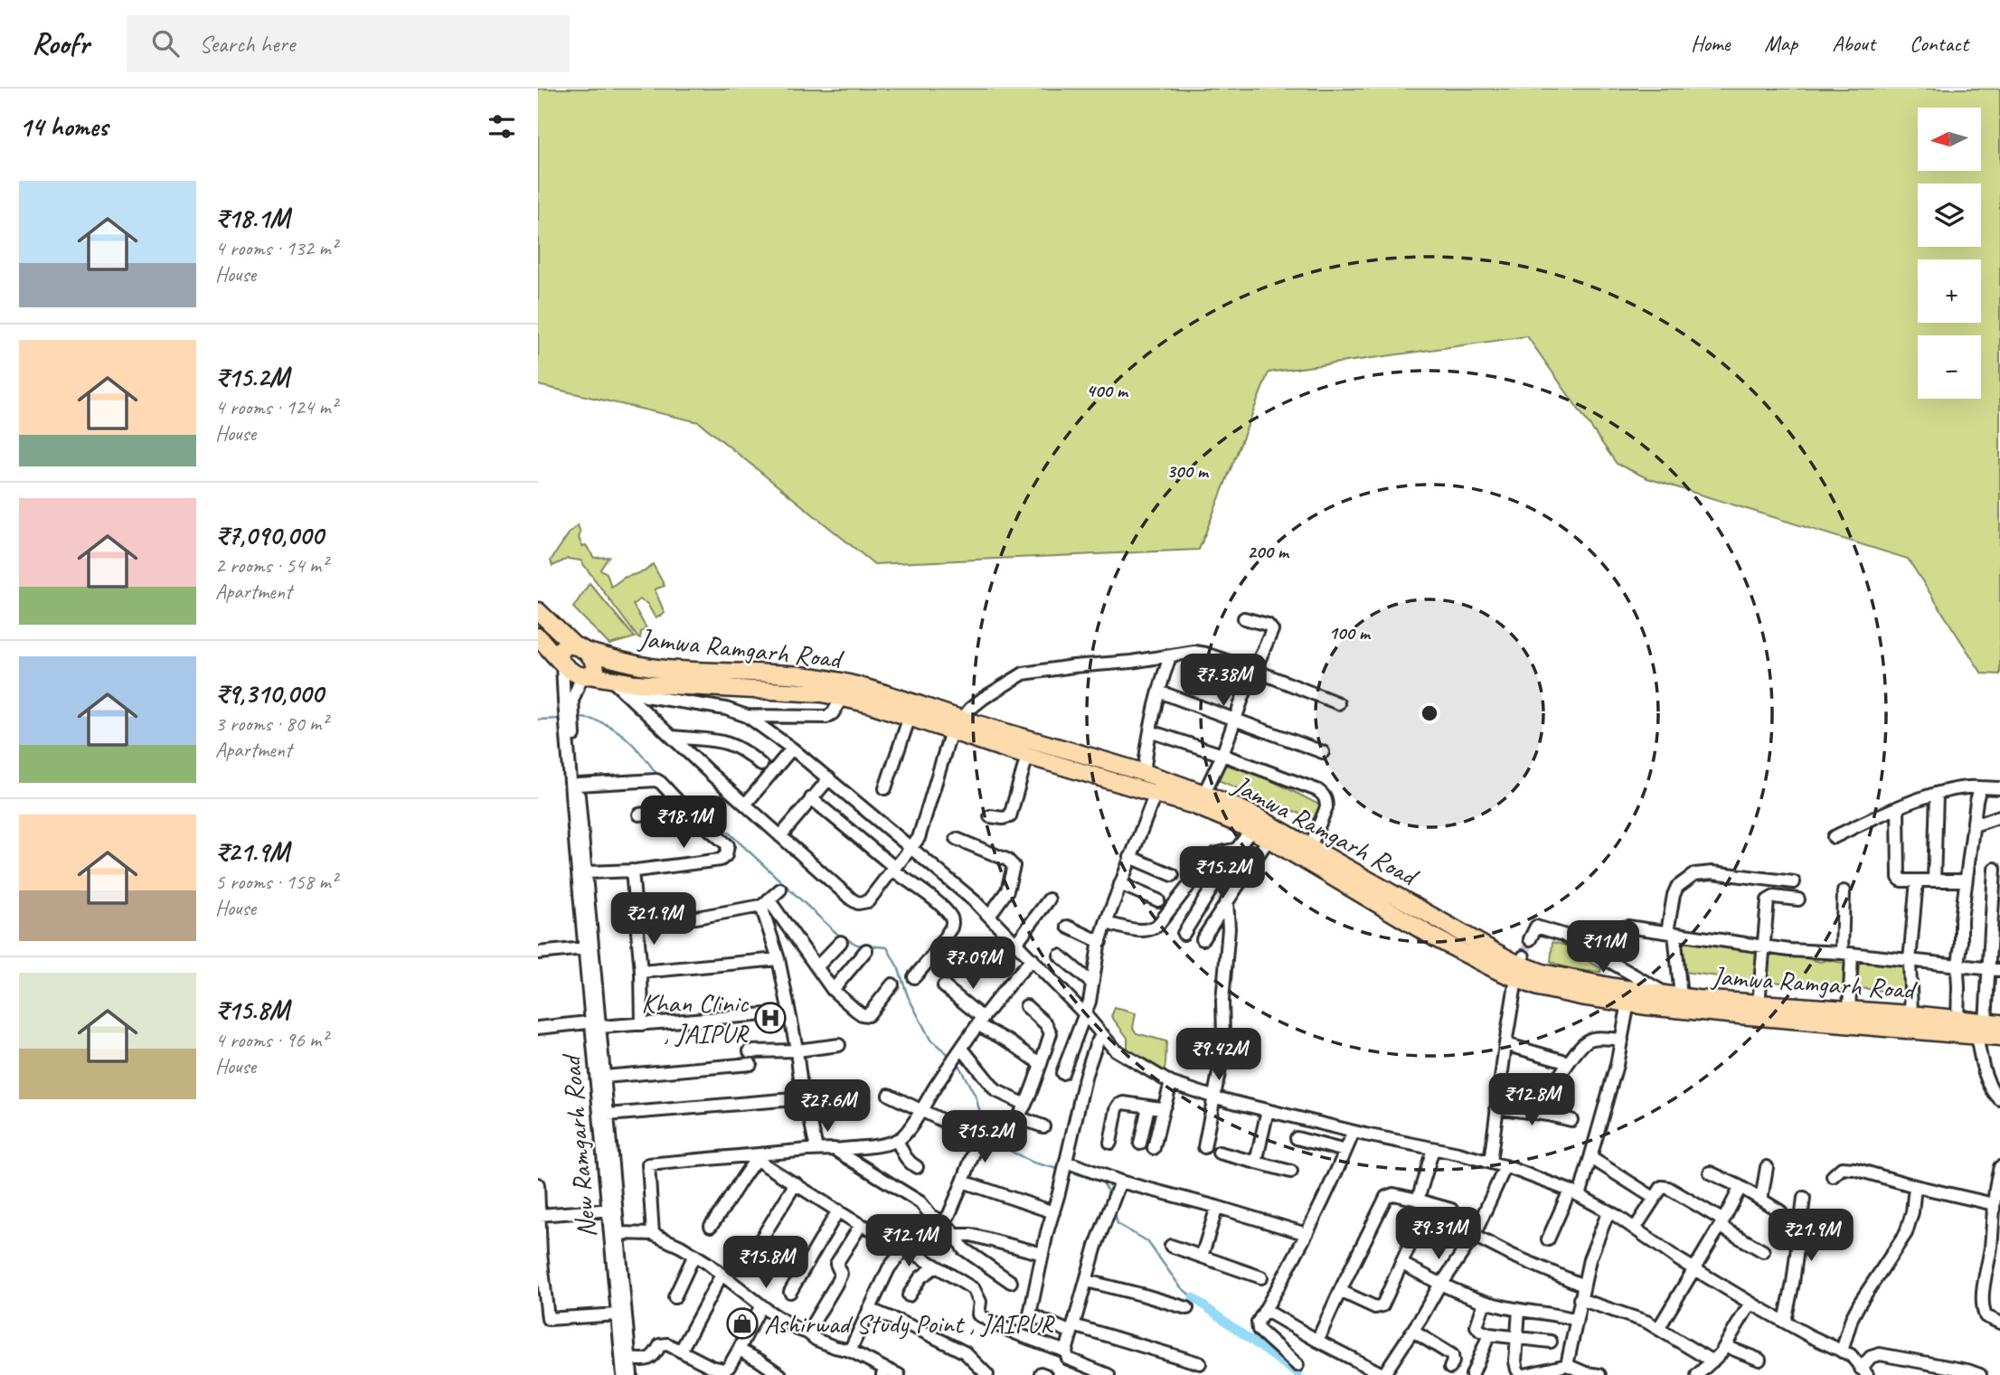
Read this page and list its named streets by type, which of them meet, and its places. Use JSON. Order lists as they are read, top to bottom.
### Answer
{
  "streets": {
    "highway": ["Jamwa Ramgarh Road"],
    "street": ["New Ramgarh Road"]
  },
  "places": {
    "hospital": ["Khan Clinic , JAIPUR"],
    "shop": ["Ashirwad Study Point , JAIPUR"]
  },
  "north": "left",
  "page": {
    "header": "Roofr",
    "search": "Search here",
    "nav": [
      "Home",
      "Map",
      "About",
      "Contact"
    ],
    "heading": "14 homes",
    "map_buttons": ["+", "−"],
    "list": [
      {
        "name": "₹18.1M",
        "note": "4 rooms · 132 m² · House"
      },
      {
        "name": "₹15.2M",
        "note": "4 rooms · 124 m² · House"
      },
      {
        "name": "₹7,090,000",
        "note": "2 rooms · 54 m² · Apartment"
      },
      {
        "name": "₹9,310,000",
        "note": "3 rooms · 80 m² · Apartment"
      },
      {
        "name": "₹21.9M",
        "note": "5 rooms · 158 m² · House"
      },
      {
        "name": "₹15.8M",
        "note": "4 rooms · 96 m² · House"
      }
    ],
    "price": [
      "₹7.38M",
      "₹18.1M",
      "₹15.2M",
      "₹21.9M",
      "₹11M",
      "₹7.09M",
      "₹9.42M",
      "₹12.8M",
      "₹27.6M",
      "₹15.2M",
      "₹9.31M",
      "₹21.9M",
      "₹12.1M",
      "₹15.8M"
    ]
  },
  "rings": [
    "400 m",
    "300 m",
    "200 m",
    "100 m"
  ]
}
